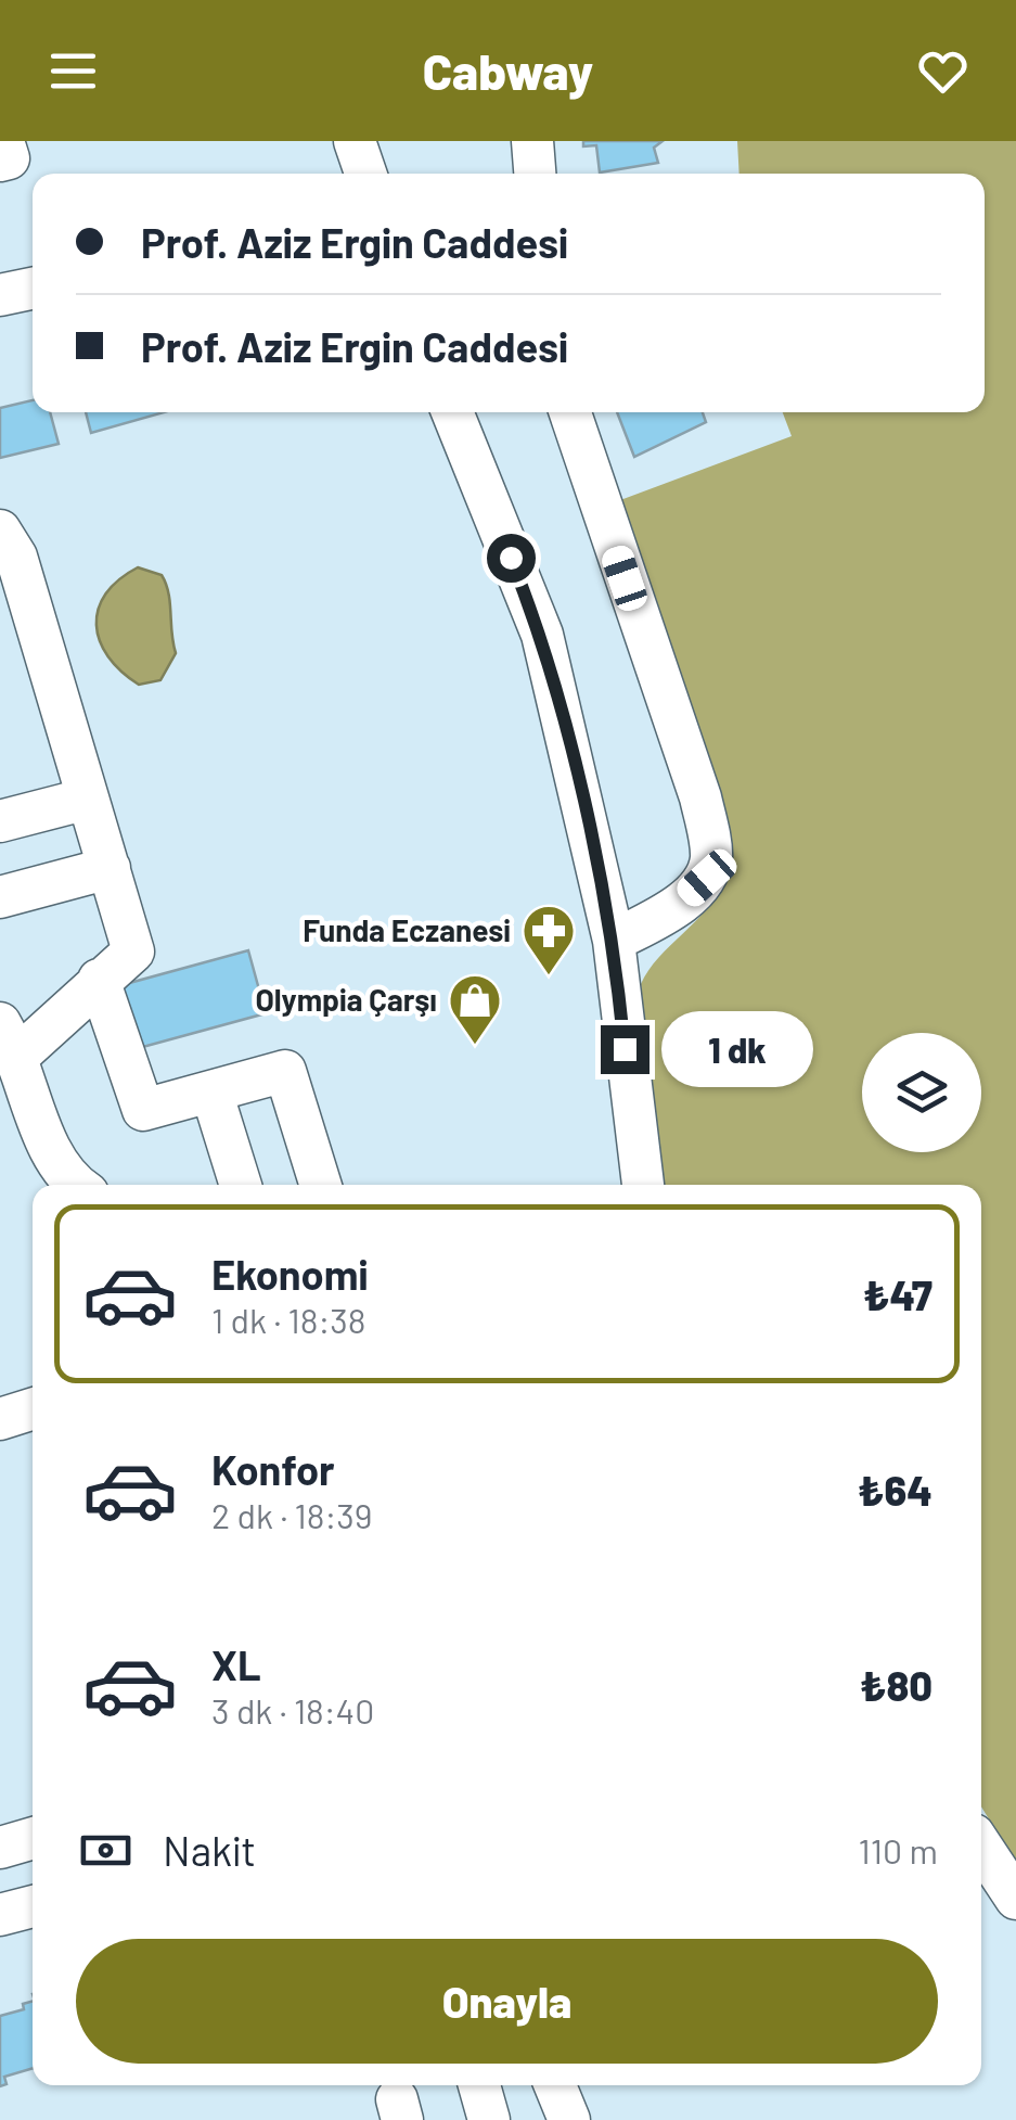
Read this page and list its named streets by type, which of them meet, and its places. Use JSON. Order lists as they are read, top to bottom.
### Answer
{
  "places": {
    "pharmacy": ["Funda Eczanesi"],
    "shop": ["Olympia Çarşı"]
  },
  "page": {
    "header": "Cabway",
    "banner": ["Prof. Aziz Ergin Caddesi", "Prof. Aziz Ergin Caddesi"],
    "bubble": "1 dk",
    "list": [
      {
        "name": "Ekonomi",
        "note": "1 dk · 18:38",
        "value": "₺47"
      },
      {
        "name": "Konfor",
        "note": "2 dk · 18:39",
        "value": "₺64"
      },
      {
        "name": "XL",
        "note": "3 dk · 18:40",
        "value": "₺80"
      }
    ],
    "pay": ["Nakit", "110 m"],
    "buttons": "Onayla"
  }
}
